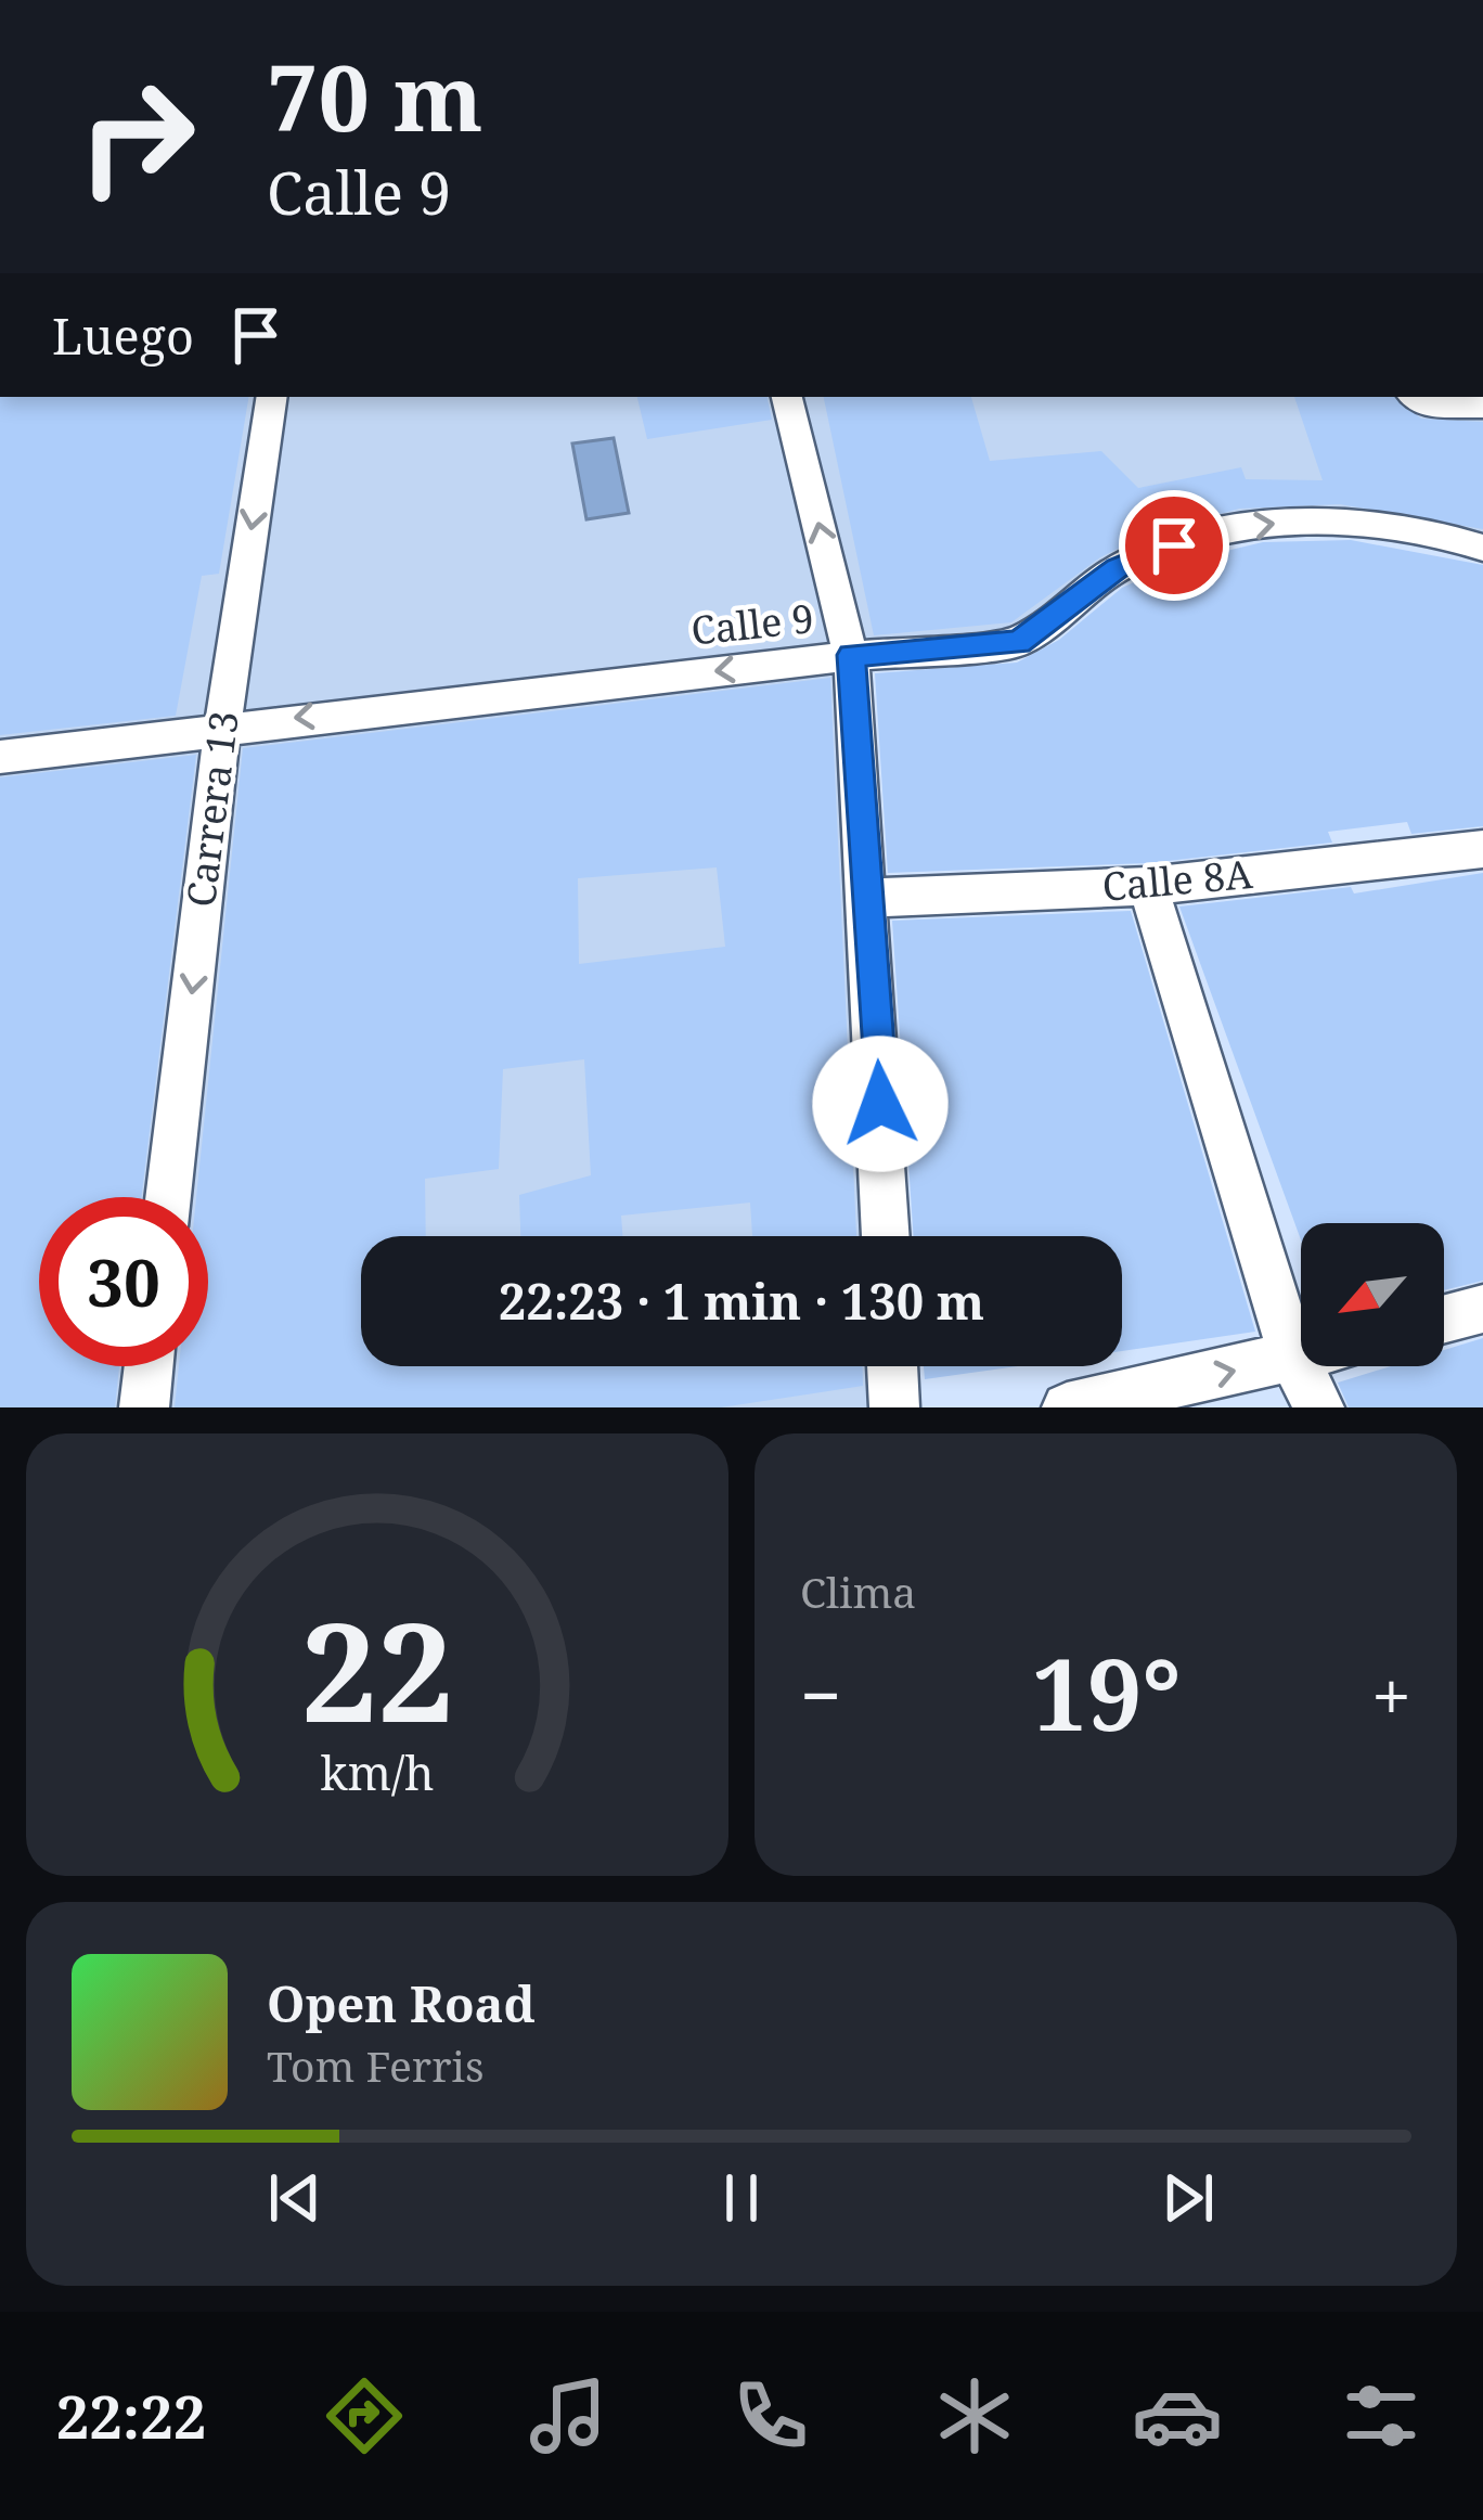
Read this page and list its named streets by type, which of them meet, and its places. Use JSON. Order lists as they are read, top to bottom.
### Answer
{
  "streets": {
    "street": ["Calle 9", "Carrera 13", "Calle 8A"]
  },
  "crossings": [
    ["Calle 9", "Carrera 13"]
  ],
  "one_way": ["Carrera 13"],
  "north": "bottom left",
  "page": {
    "turn": ["70 m", "Calle 9"],
    "then": "Luego",
    "limit": "30",
    "trip": "22:23 · 1 min · 130 m",
    "tile": "Clima",
    "heat": ["−", "19°", "+"],
    "song": ["Open Road", "Tom Ferris"],
    "tabs": "22:22",
    "gauge": ["22", "km/h"]
  }
}
